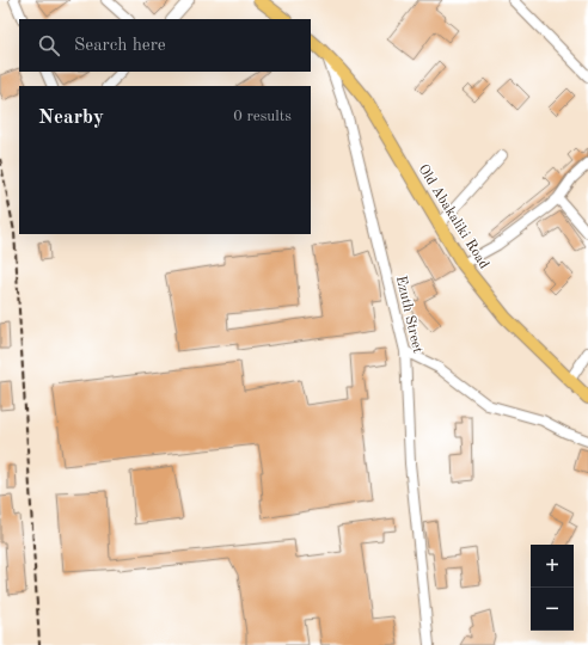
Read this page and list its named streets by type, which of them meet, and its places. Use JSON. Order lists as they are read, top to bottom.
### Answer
{
  "streets": {
    "main road": ["Old Abakaliki Road"],
    "street": ["Ezuth Street"]
  },
  "crossings": [
    ["Old Abakaliki Road", "Ezuth Street"]
  ],
  "page": {
    "search": "Search here",
    "heading": ["Nearby", "0 results"],
    "map_buttons": ["+", "−"]
  }
}
